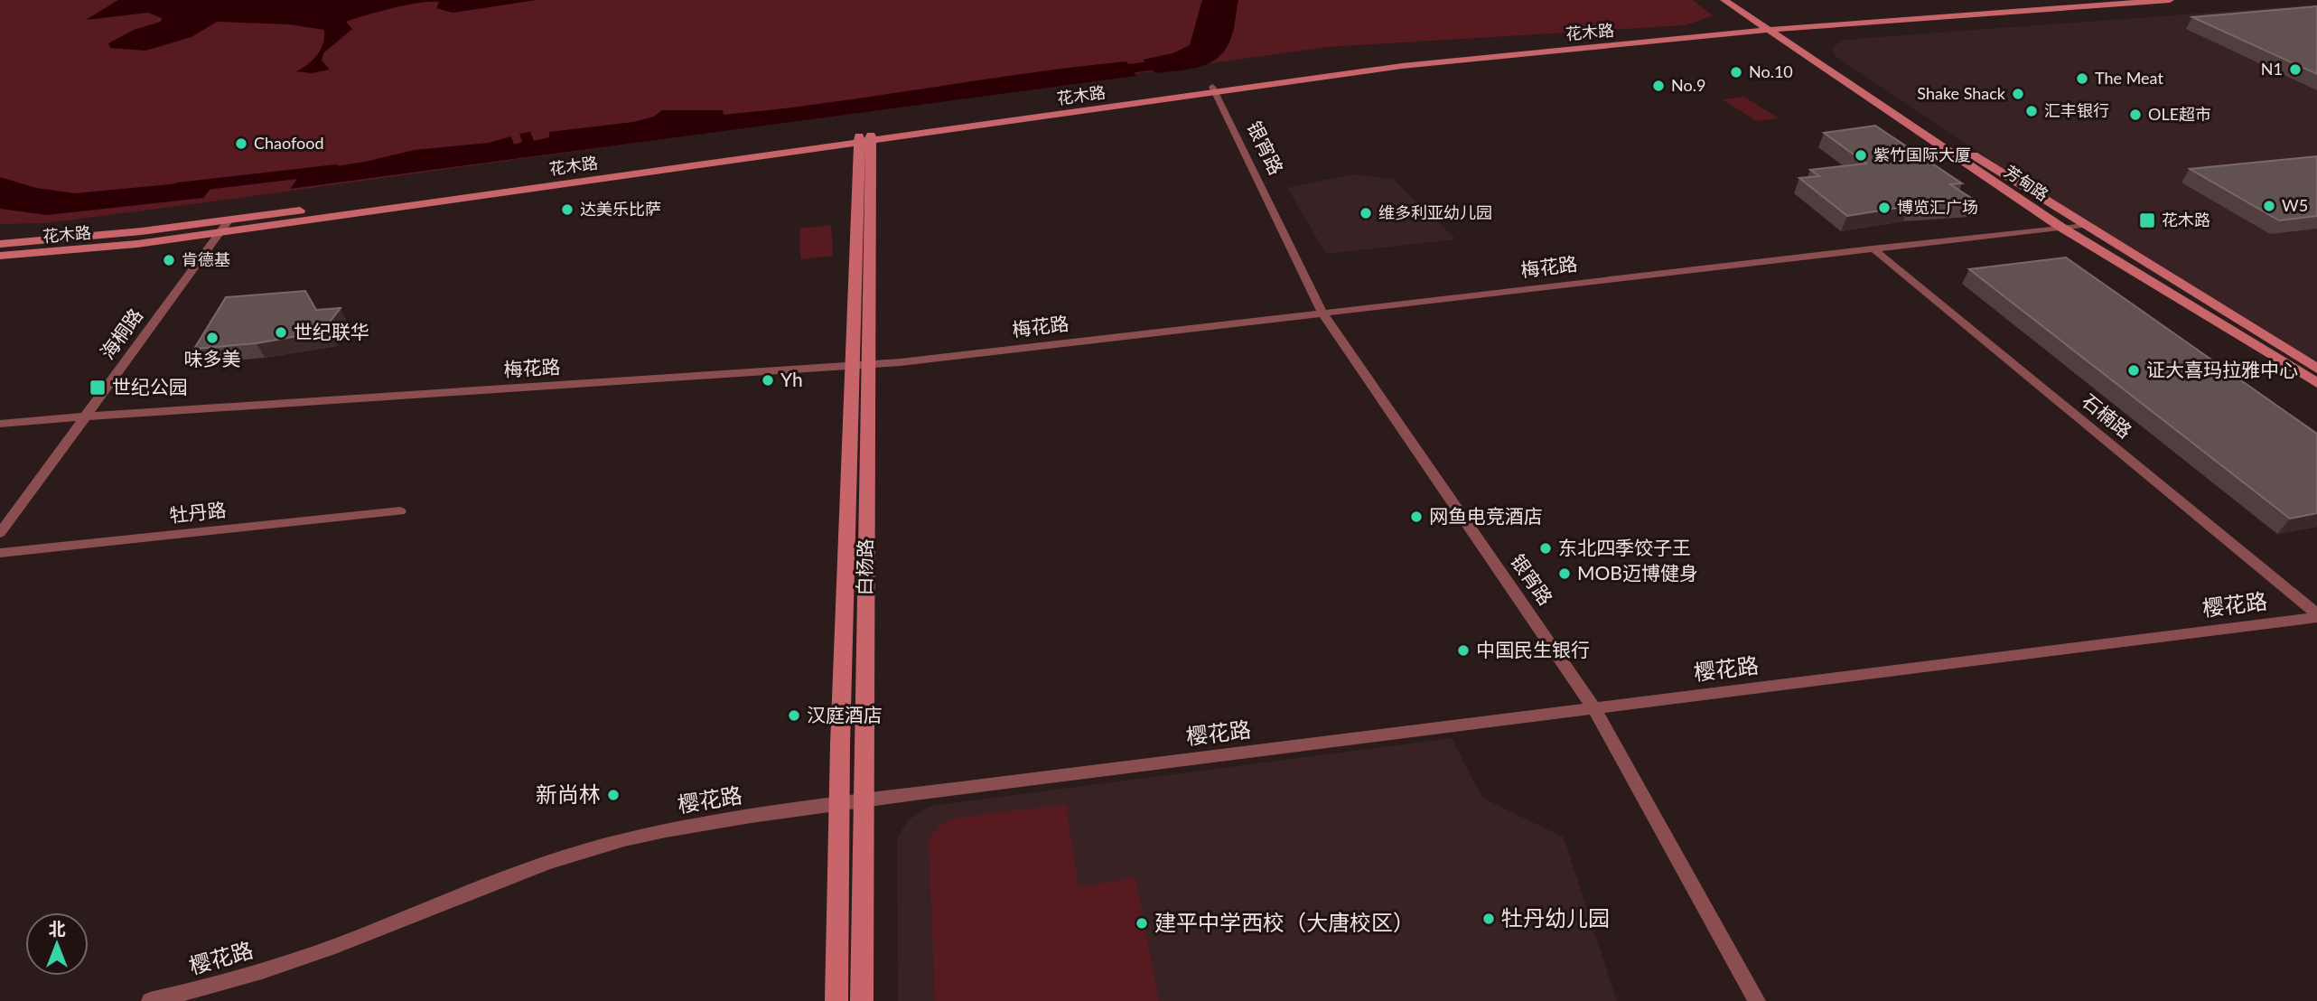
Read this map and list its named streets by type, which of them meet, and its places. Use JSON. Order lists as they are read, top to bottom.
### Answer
{
  "streets": {
    "main road": ["花木路", "芳甸路", "白杨路"],
    "street": [
      "银宵路",
      "梅花路",
      "海桐路",
      "石楠路",
      "牡丹路",
      "樱花路"
    ]
  },
  "crossings": [
    ["花木路", "银宵路"],
    ["花木路", "芳甸路"],
    ["花木路", "海桐路"],
    ["花木路", "白杨路"],
    ["银宵路", "梅花路"],
    ["银宵路", "樱花路"],
    ["芳甸路", "梅花路"],
    ["梅花路", "海桐路"],
    ["梅花路", "石楠路"],
    ["梅花路", "白杨路"],
    ["石楠路", "樱花路"],
    ["白杨路", "樱花路"]
  ],
  "places": {
    "other": [
      "N1",
      "No.10",
      "The Meat",
      "No.9",
      "Shake Shack",
      "汇丰银行",
      "OLE超市",
      "Chaofood",
      "紫竹国际大厦",
      "W5",
      "博览汇广场",
      "达美乐比萨",
      "维多利亚幼儿园",
      "肯德基",
      "世纪联华",
      "味多美",
      "证大喜玛拉雅中心",
      "Yh",
      "网鱼电竞酒店",
      "东北四季饺子王",
      "MOB迈博健身",
      "中国民生银行",
      "汉庭酒店",
      "新尚林",
      "牡丹幼儿园",
      "建平中学西校（大唐校区）"
    ],
    "transit": ["花木路", "世纪公园"]
  },
  "north": "top"
}
